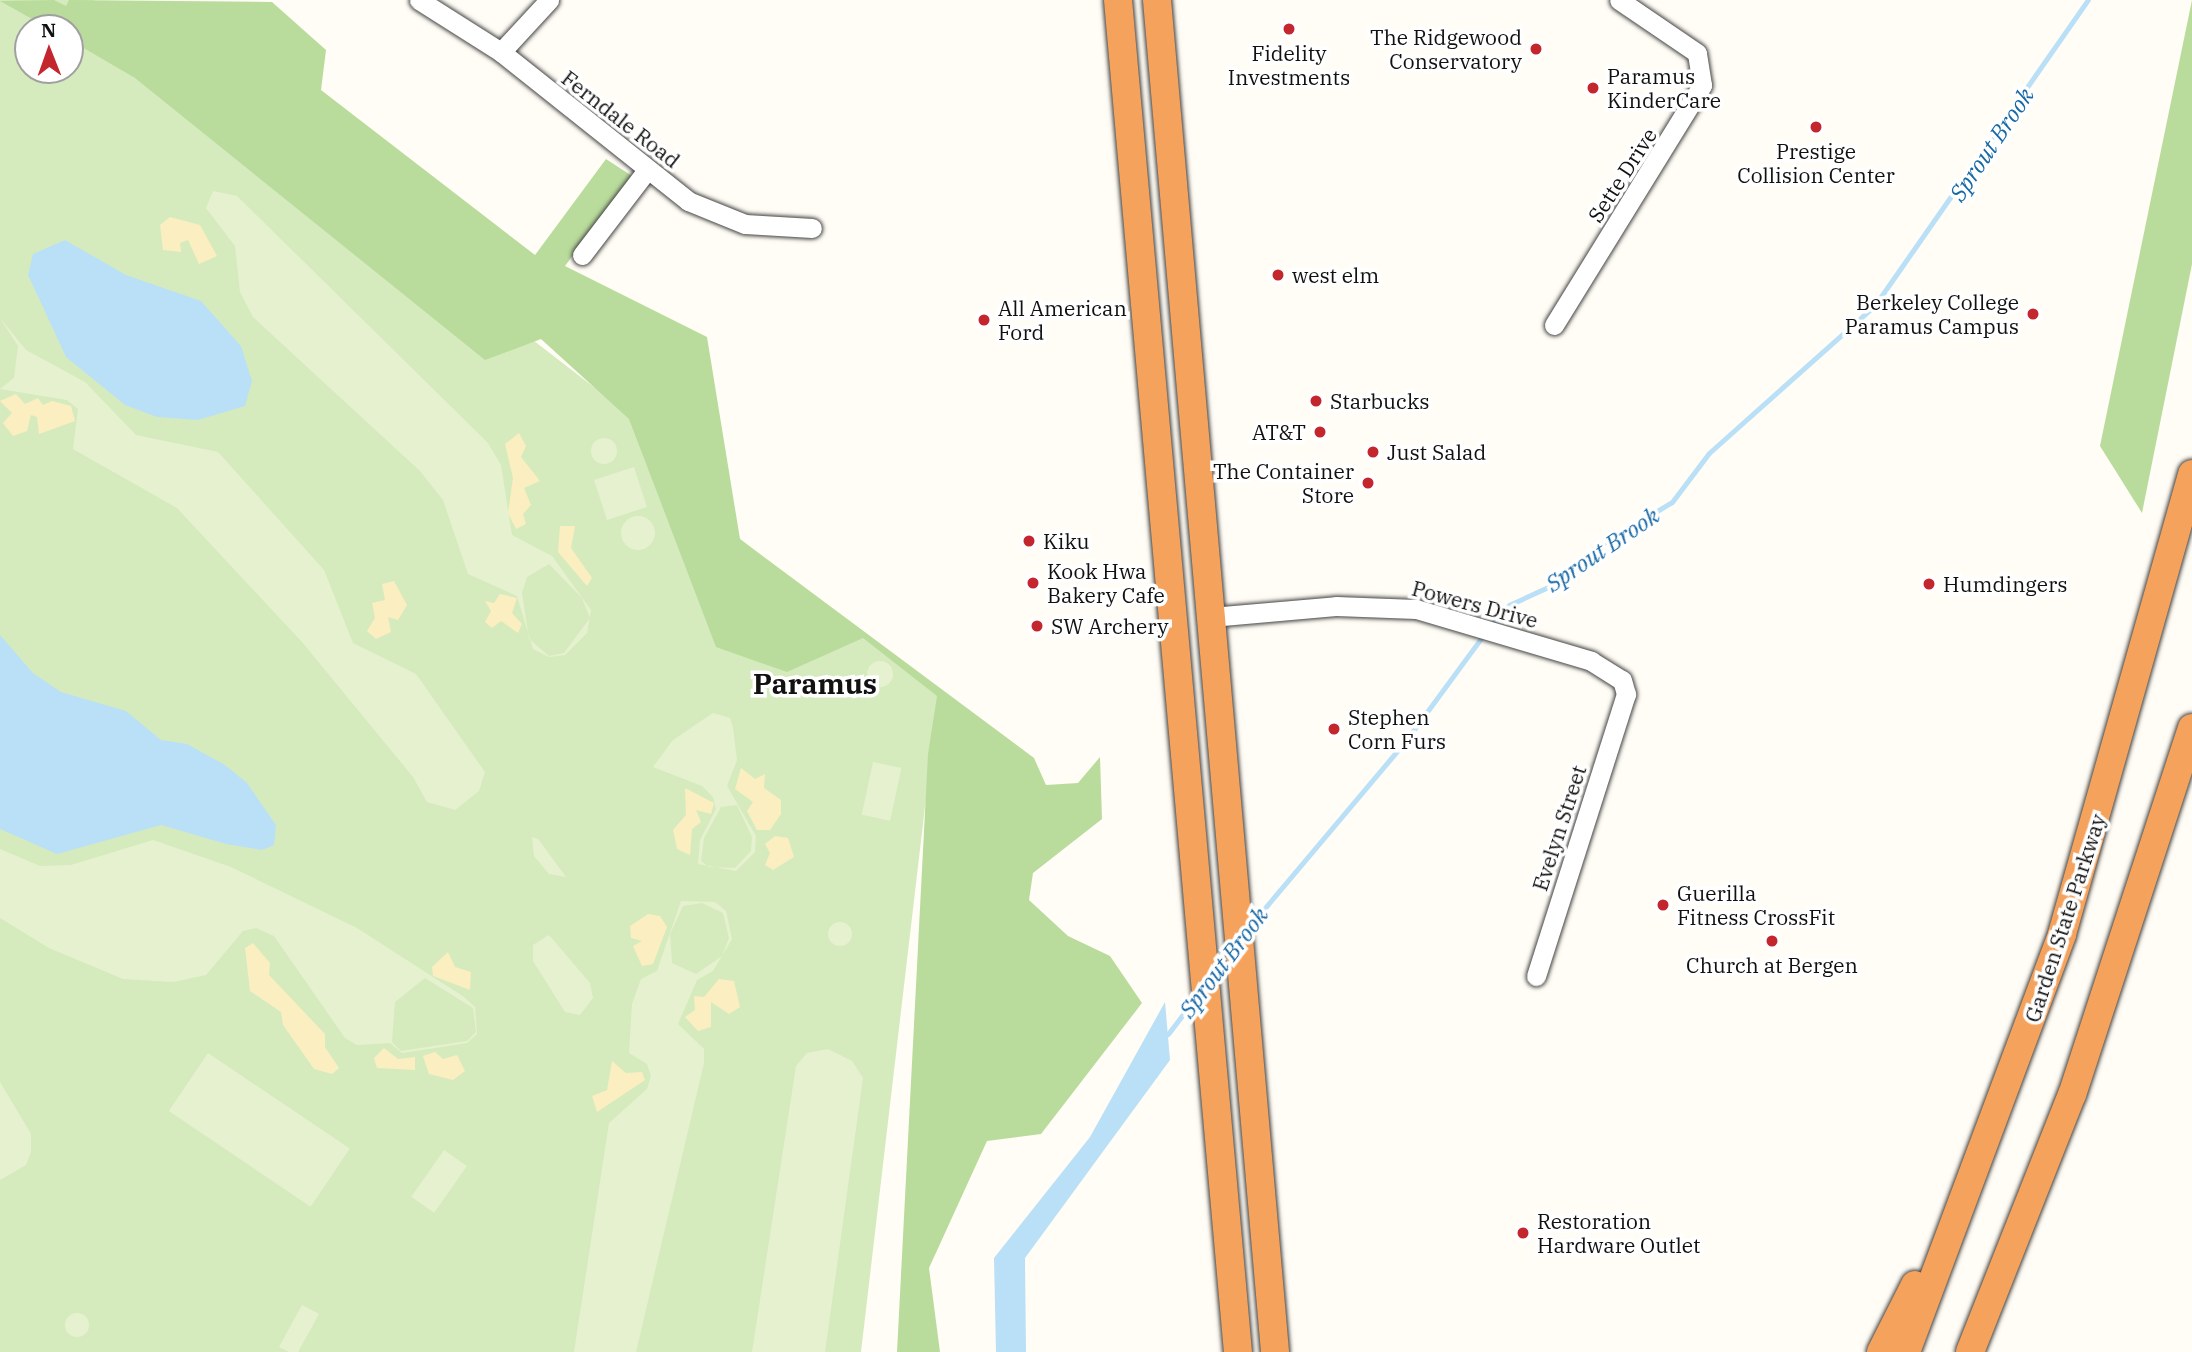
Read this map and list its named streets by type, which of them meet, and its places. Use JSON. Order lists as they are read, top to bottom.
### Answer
{
  "streets": {
    "highway": ["Garden State Parkway"],
    "street": [
      "Ferndale Road",
      "Sette Drive",
      "Powers Drive",
      "Evelyn Street"
    ]
  },
  "crossings": [
    ["Powers Drive", "Evelyn Street"]
  ],
  "districts": ["Paramus"],
  "water": ["Sprout Brook"],
  "places": [
    "Fidelity Investments",
    "The Ridgewood Conservatory",
    "Paramus KinderCare",
    "Prestige Collision Center",
    "west elm",
    "Berkeley College Paramus Campus",
    "All American Ford",
    "Starbucks",
    "AT&T",
    "Just Salad",
    "The Container Store",
    "Kiku",
    "Kook Hwa Bakery Cafe",
    "Humdingers",
    "SW Archery",
    "Stephen Corn Furs",
    "Guerilla Fitness CrossFit",
    "Church at Bergen",
    "Restoration Hardware Outlet"
  ],
  "north": "top"
}
